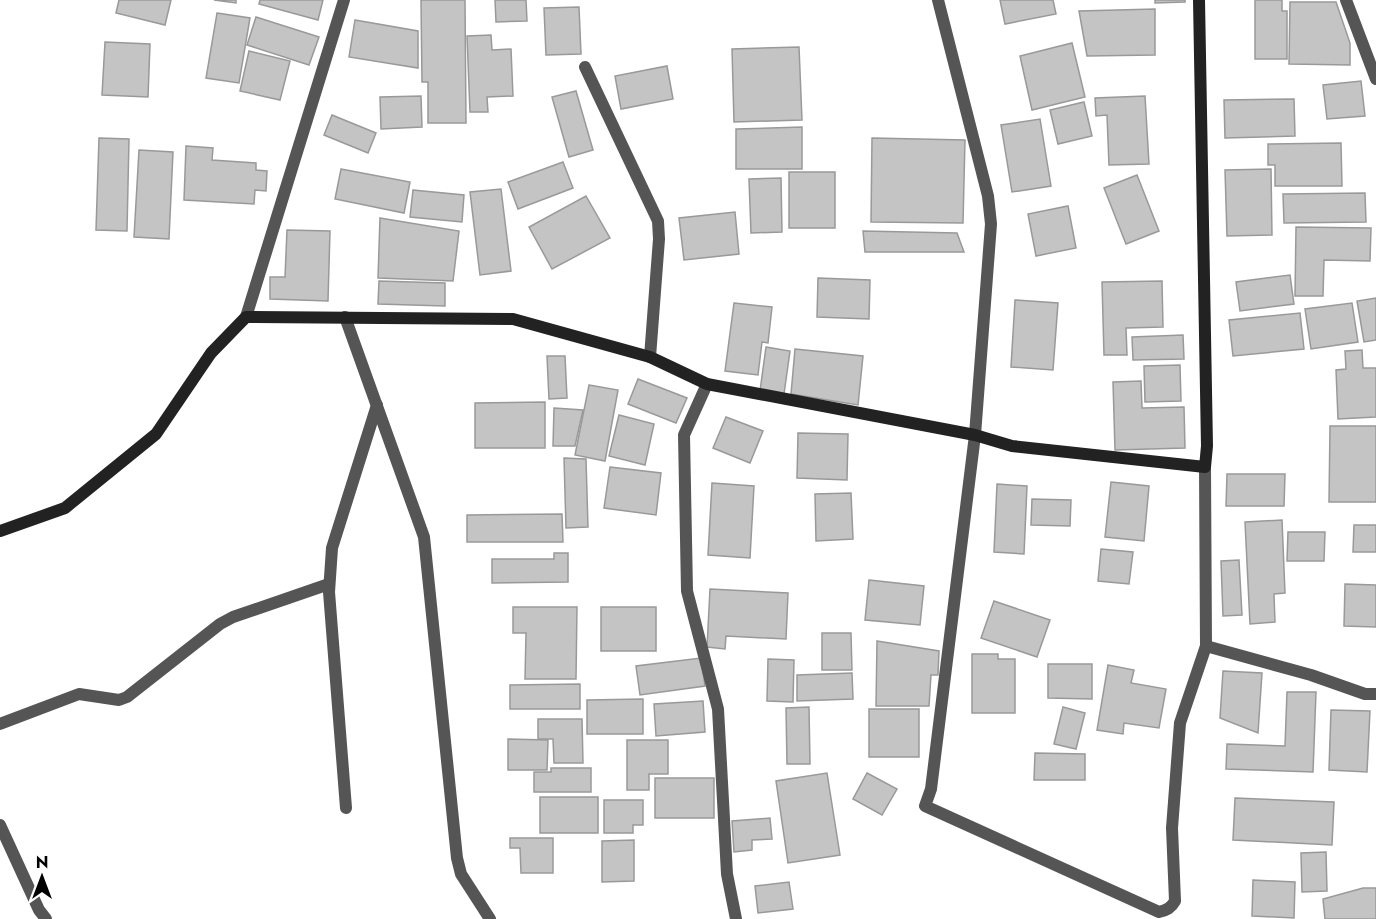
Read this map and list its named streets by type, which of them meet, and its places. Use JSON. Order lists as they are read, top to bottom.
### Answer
{
  "north": "top"
}
